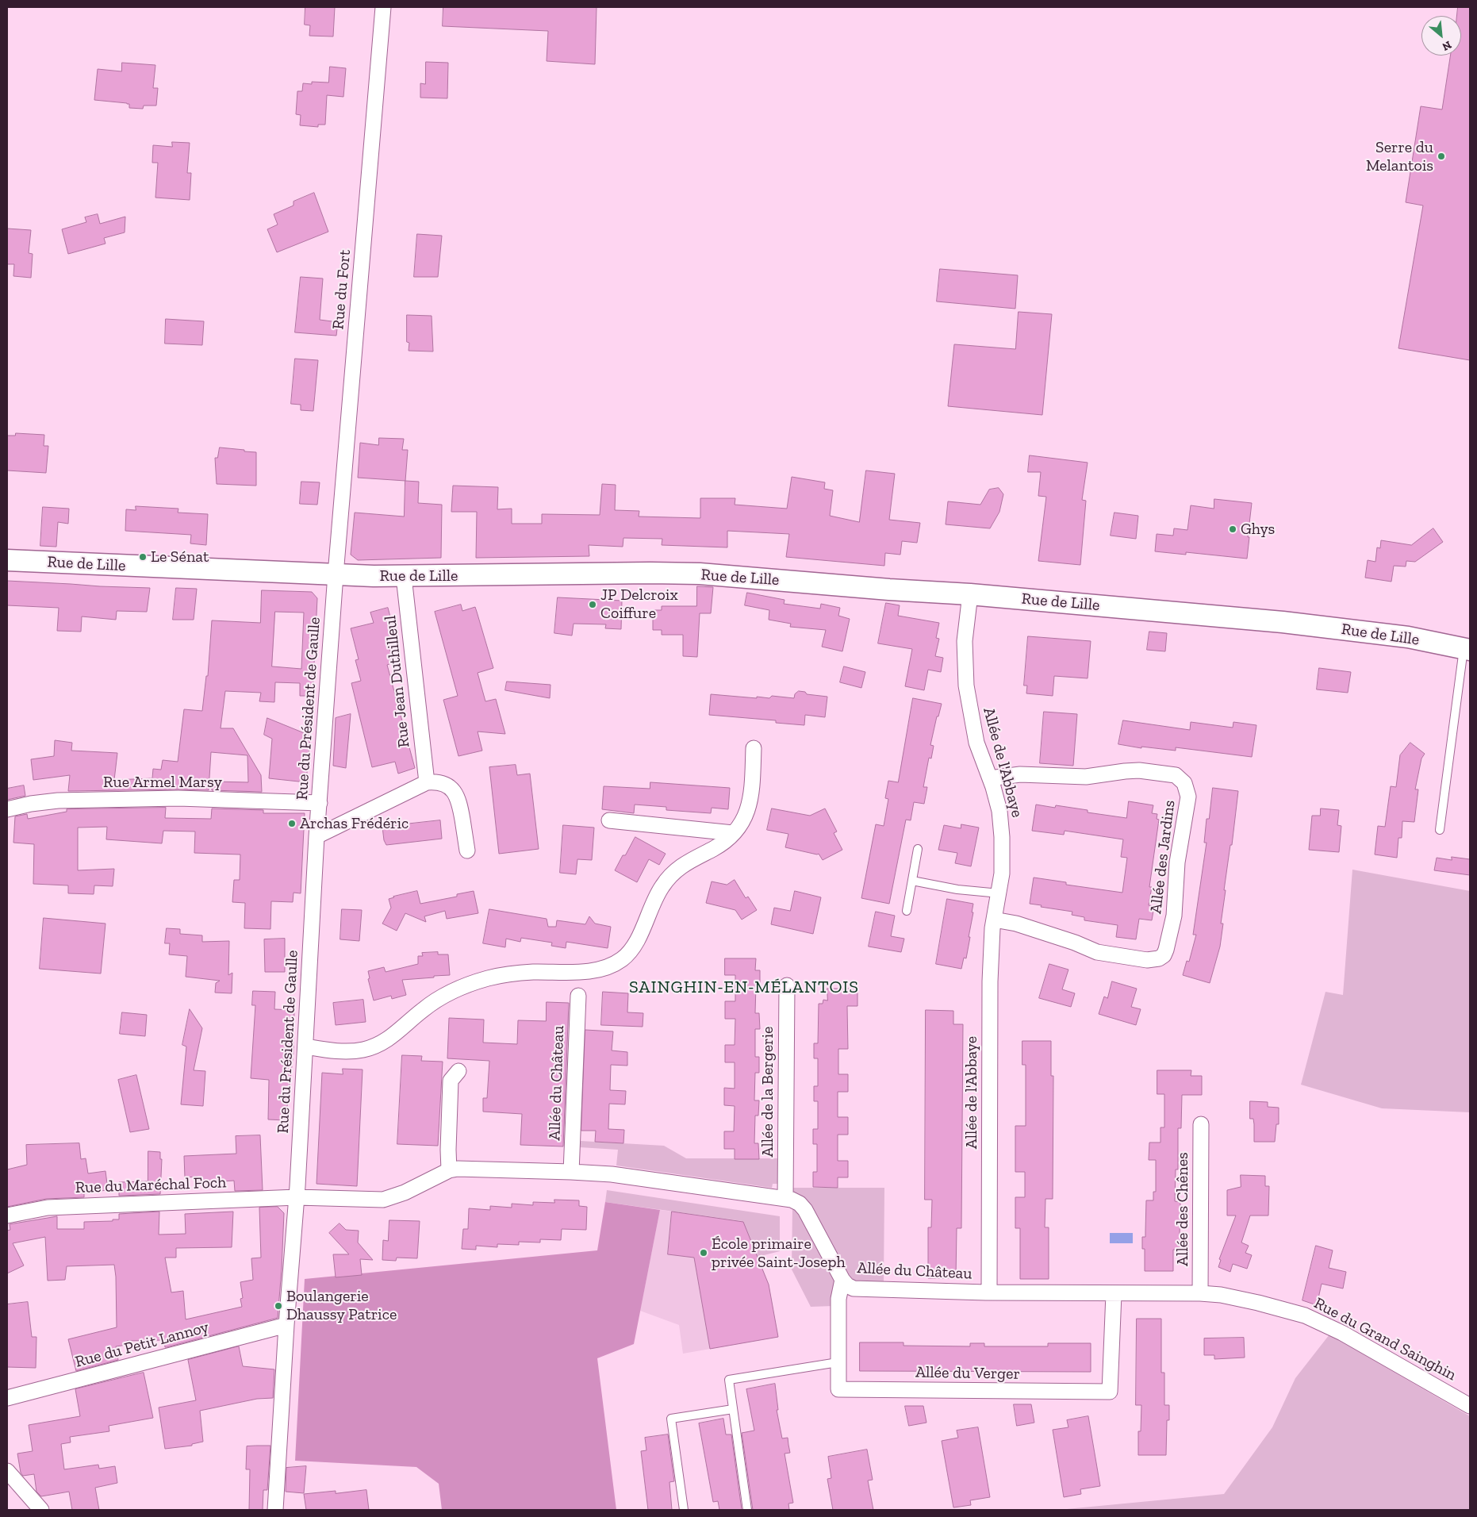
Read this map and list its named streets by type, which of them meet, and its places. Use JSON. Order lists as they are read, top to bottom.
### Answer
{
  "streets": {
    "main road": ["Rue de Lille"],
    "street": [
      "Rue du Fort",
      "Rue Jean Duthilleul",
      "Rue du Président de Gaulle",
      "Allée de l'Abbaye",
      "Rue Armel Marsy",
      "Allée des Jardins",
      "Allée du Château",
      "Allée de la Bergerie",
      "Rue du Maréchal Foch",
      "Allée des Chênes",
      "Rue du Grand Sainghin",
      "Rue du Petit Lannoy",
      "Allée du Verger"
    ]
  },
  "crossings": [
    ["Rue du Fort", "Rue de Lille"],
    ["Rue du Fort", "Rue du Président de Gaulle"],
    ["Rue de Lille", "Rue Jean Duthilleul"],
    ["Rue de Lille", "Rue du Président de Gaulle"],
    ["Rue de Lille", "Allée de l'Abbaye"],
    ["Rue du Président de Gaulle", "Rue Armel Marsy"],
    ["Rue du Président de Gaulle", "Allée du Château"],
    ["Rue du Président de Gaulle", "Rue du Maréchal Foch"],
    ["Rue du Président de Gaulle", "Rue du Petit Lannoy"],
    ["Allée de l'Abbaye", "Allée des Jardins"],
    ["Allée de l'Abbaye", "Allée du Château"],
    ["Allée du Château", "Allée de la Bergerie"],
    ["Allée du Château", "Rue du Maréchal Foch"],
    ["Allée du Château", "Allée des Chênes"],
    ["Allée du Château", "Rue du Grand Sainghin"],
    ["Allée du Château", "Allée du Verger"]
  ],
  "districts": ["SAINGHIN-EN-MÉLANTOIS"],
  "places": [
    "Serre du Melantois",
    "Ghys",
    "Le Sénat",
    "JP Delcroix Coiffure",
    "Archas Frédéric",
    "École primaire privée Saint-Joseph",
    "Boulangerie Dhaussy Patrice"
  ],
  "north": "bottom right"
}
